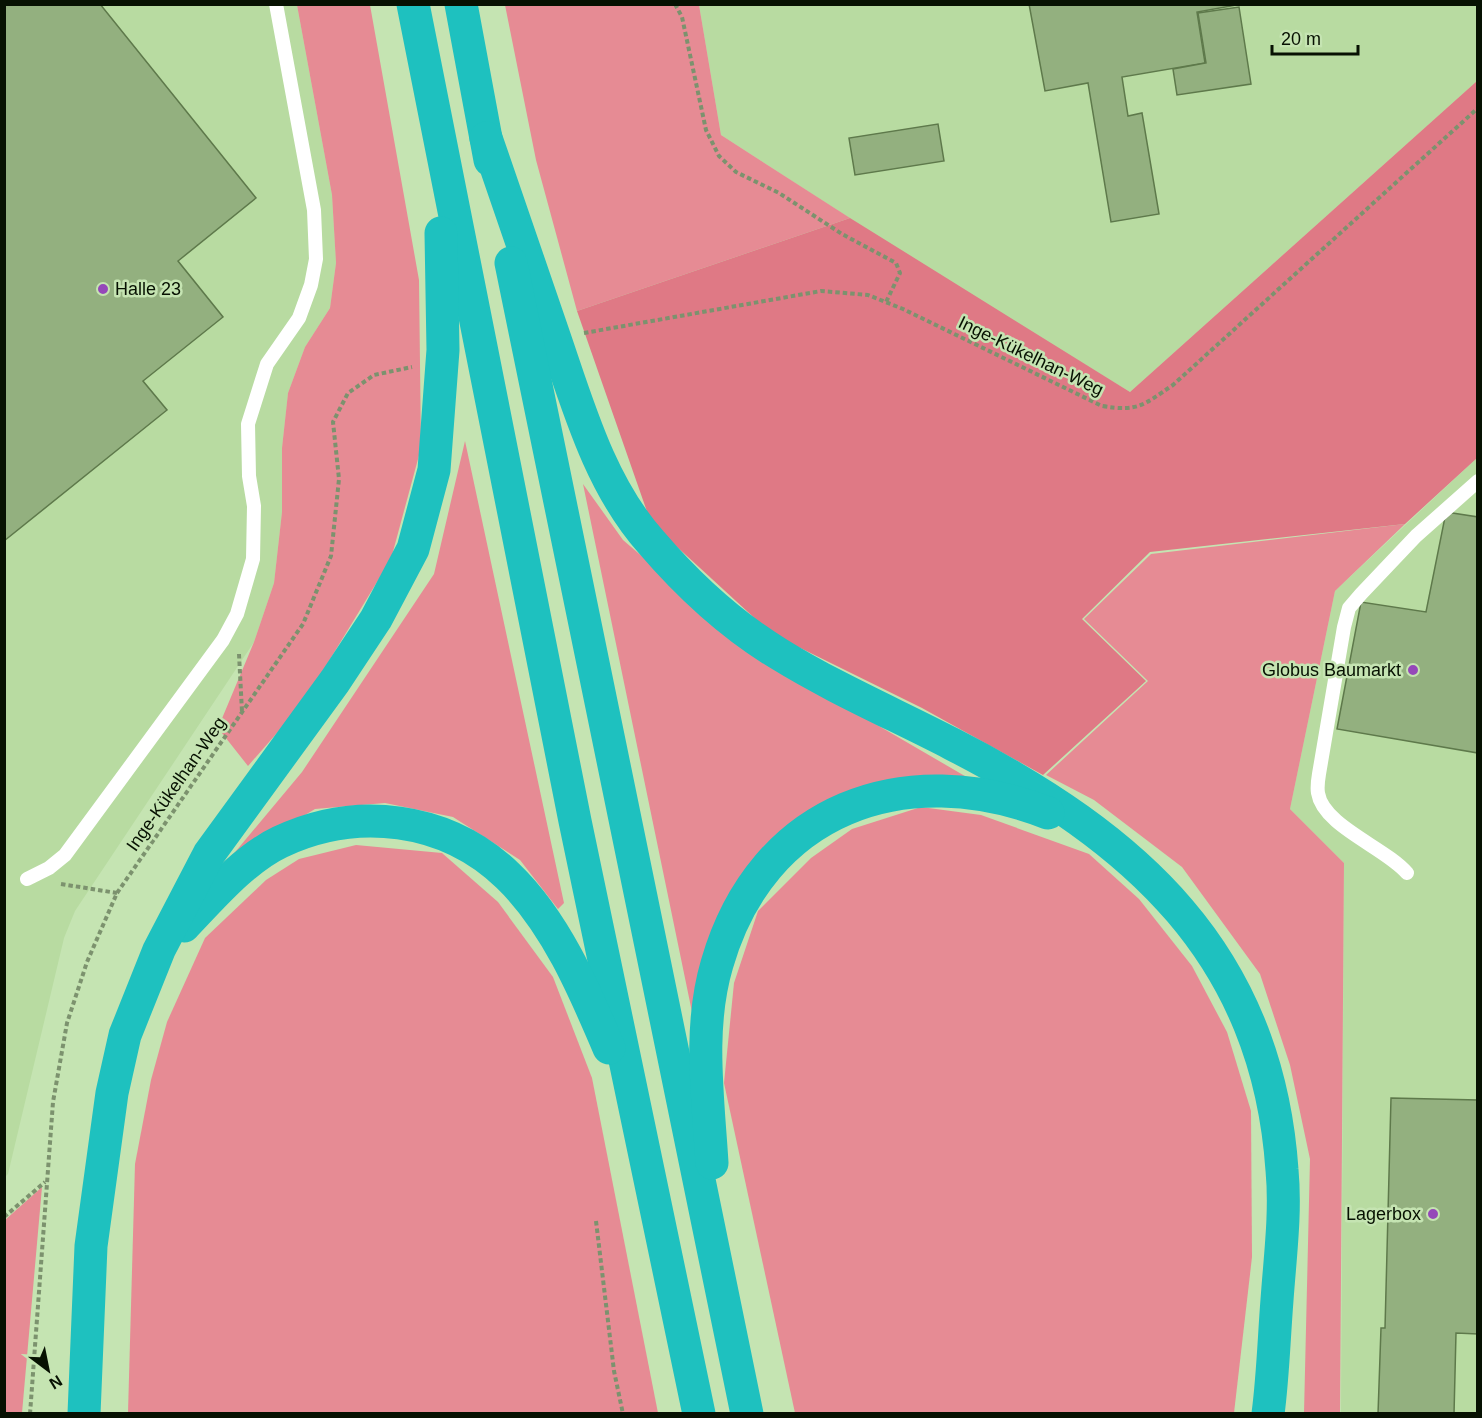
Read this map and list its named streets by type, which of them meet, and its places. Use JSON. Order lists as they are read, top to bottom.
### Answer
{
  "streets": {
    "path": ["Inge-Kükelhan-Weg"]
  },
  "places": ["Halle 23", "Globus Baumarkt", "Lagerbox"],
  "scale_bar": "20 m",
  "north": "bottom right"
}
